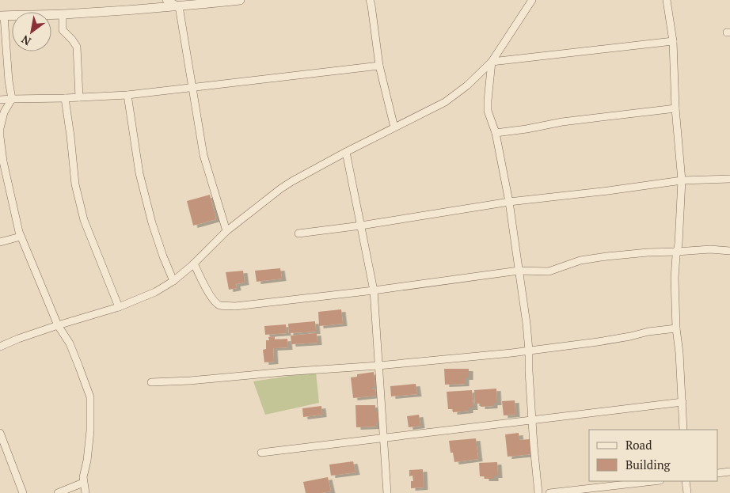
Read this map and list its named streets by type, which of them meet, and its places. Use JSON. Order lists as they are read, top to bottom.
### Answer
{
  "legend": ["Road", "Building"],
  "north": "bottom left"
}
